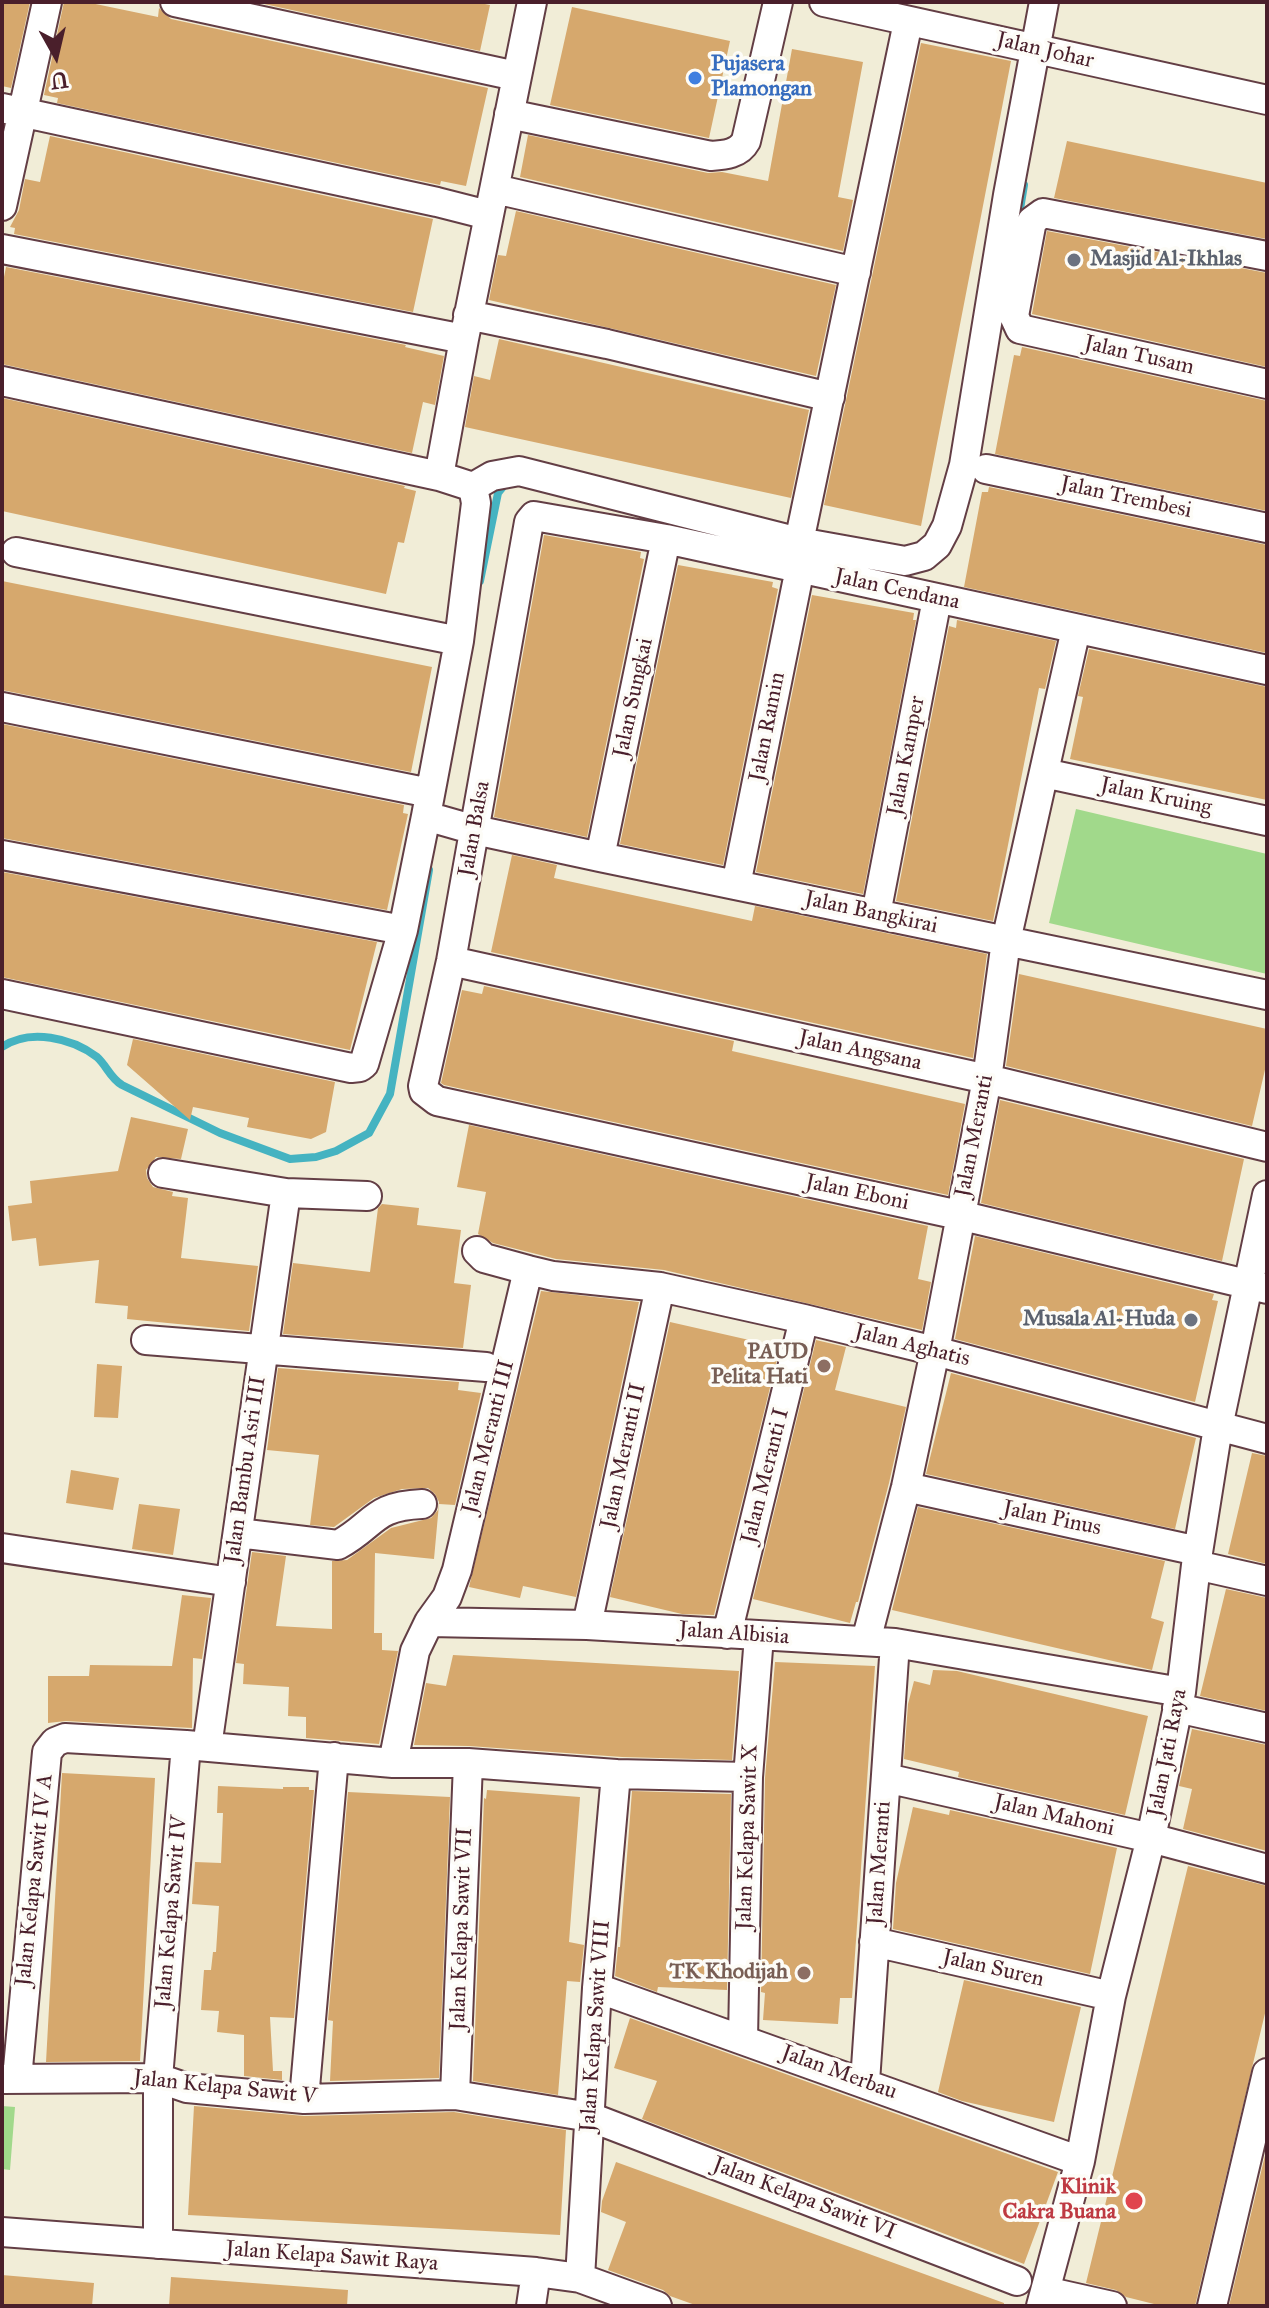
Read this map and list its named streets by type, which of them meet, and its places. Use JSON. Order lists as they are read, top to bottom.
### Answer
{
  "streets": {
    "street": [
      "Jalan Johar",
      "Jalan Tusam",
      "Jalan Trembesi",
      "Jalan Cendana",
      "Jalan Sungkai",
      "Jalan Ramin",
      "Jalan Kamper",
      "Jalan Kruing",
      "Jalan Balsa",
      "Jalan Bangkirai",
      "Jalan Angsana",
      "Jalan Meranti",
      "Jalan Eboni",
      "Jalan Aghatis",
      "Jalan Meranti III",
      "Jalan Meranti II",
      "Jalan Bambu Asri III",
      "Jalan Meranti I",
      "Jalan Pinus",
      "Jalan Albisia",
      "Jalan Jati Raya",
      "Jalan Mahoni",
      "Jalan Kelapa Sawit X",
      "Jalan Kelapa Sawit IV A",
      "Jalan Kelapa Sawit IV",
      "Jalan Kelapa Sawit VII",
      "Jalan Suren",
      "Jalan Kelapa Sawit VIII",
      "Jalan Merbau",
      "Jalan Kelapa Sawit V",
      "Jalan Kelapa Sawit VI",
      "Jalan Kelapa Sawit Raya"
    ]
  },
  "crossings": [
    ["Jalan Johar", "Jalan Ramin"],
    ["Jalan Cendana", "Jalan Sungkai"],
    ["Jalan Cendana", "Jalan Ramin"],
    ["Jalan Cendana", "Jalan Kamper"],
    ["Jalan Cendana", "Jalan Balsa"],
    ["Jalan Cendana", "Jalan Meranti"],
    ["Jalan Sungkai", "Jalan Bangkirai"],
    ["Jalan Ramin", "Jalan Bangkirai"],
    ["Jalan Kamper", "Jalan Bangkirai"],
    ["Jalan Kruing", "Jalan Meranti"],
    ["Jalan Balsa", "Jalan Bangkirai"],
    ["Jalan Balsa", "Jalan Angsana"],
    ["Jalan Balsa", "Jalan Eboni"],
    ["Jalan Bangkirai", "Jalan Meranti"],
    ["Jalan Angsana", "Jalan Meranti"],
    ["Jalan Meranti", "Jalan Eboni"],
    ["Jalan Meranti", "Jalan Aghatis"],
    ["Jalan Meranti", "Jalan Pinus"],
    ["Jalan Meranti", "Jalan Albisia"],
    ["Jalan Meranti", "Jalan Mahoni"],
    ["Jalan Meranti", "Jalan Suren"],
    ["Jalan Meranti", "Jalan Merbau"],
    ["Jalan Eboni", "Jalan Jati Raya"],
    ["Jalan Aghatis", "Jalan Meranti III"],
    ["Jalan Aghatis", "Jalan Meranti II"],
    ["Jalan Aghatis", "Jalan Meranti I"],
    ["Jalan Aghatis", "Jalan Jati Raya"],
    ["Jalan Meranti III", "Jalan Albisia"],
    ["Jalan Meranti II", "Jalan Albisia"],
    ["Jalan Bambu Asri III", "Jalan Kelapa Sawit IV A"],
    ["Jalan Bambu Asri III", "Jalan Kelapa Sawit IV"],
    ["Jalan Meranti I", "Jalan Albisia"],
    ["Jalan Pinus", "Jalan Jati Raya"],
    ["Jalan Albisia", "Jalan Jati Raya"],
    ["Jalan Albisia", "Jalan Kelapa Sawit X"],
    ["Jalan Jati Raya", "Jalan Mahoni"],
    ["Jalan Jati Raya", "Jalan Suren"],
    ["Jalan Jati Raya", "Jalan Merbau"],
    ["Jalan Kelapa Sawit X", "Jalan Merbau"],
    ["Jalan Kelapa Sawit IV A", "Jalan Kelapa Sawit IV"],
    ["Jalan Kelapa Sawit IV A", "Jalan Kelapa Sawit V"],
    ["Jalan Kelapa Sawit IV", "Jalan Kelapa Sawit V"],
    ["Jalan Kelapa Sawit IV", "Jalan Kelapa Sawit Raya"],
    ["Jalan Kelapa Sawit VII", "Jalan Kelapa Sawit V"],
    ["Jalan Kelapa Sawit VIII", "Jalan Merbau"],
    ["Jalan Kelapa Sawit VIII", "Jalan Kelapa Sawit V"],
    ["Jalan Kelapa Sawit VIII", "Jalan Kelapa Sawit VI"],
    ["Jalan Kelapa Sawit VIII", "Jalan Kelapa Sawit Raya"],
    ["Jalan Kelapa Sawit V", "Jalan Kelapa Sawit VI"]
  ],
  "places": [
    "Pujasera Plamongan",
    "Masjid Al-Ikhlas",
    "Musala Al-Huda",
    "PAUD Pelita Hati",
    "TK Khodijah",
    "Klinik Cakra Buana"
  ],
  "north": "bottom"
}
